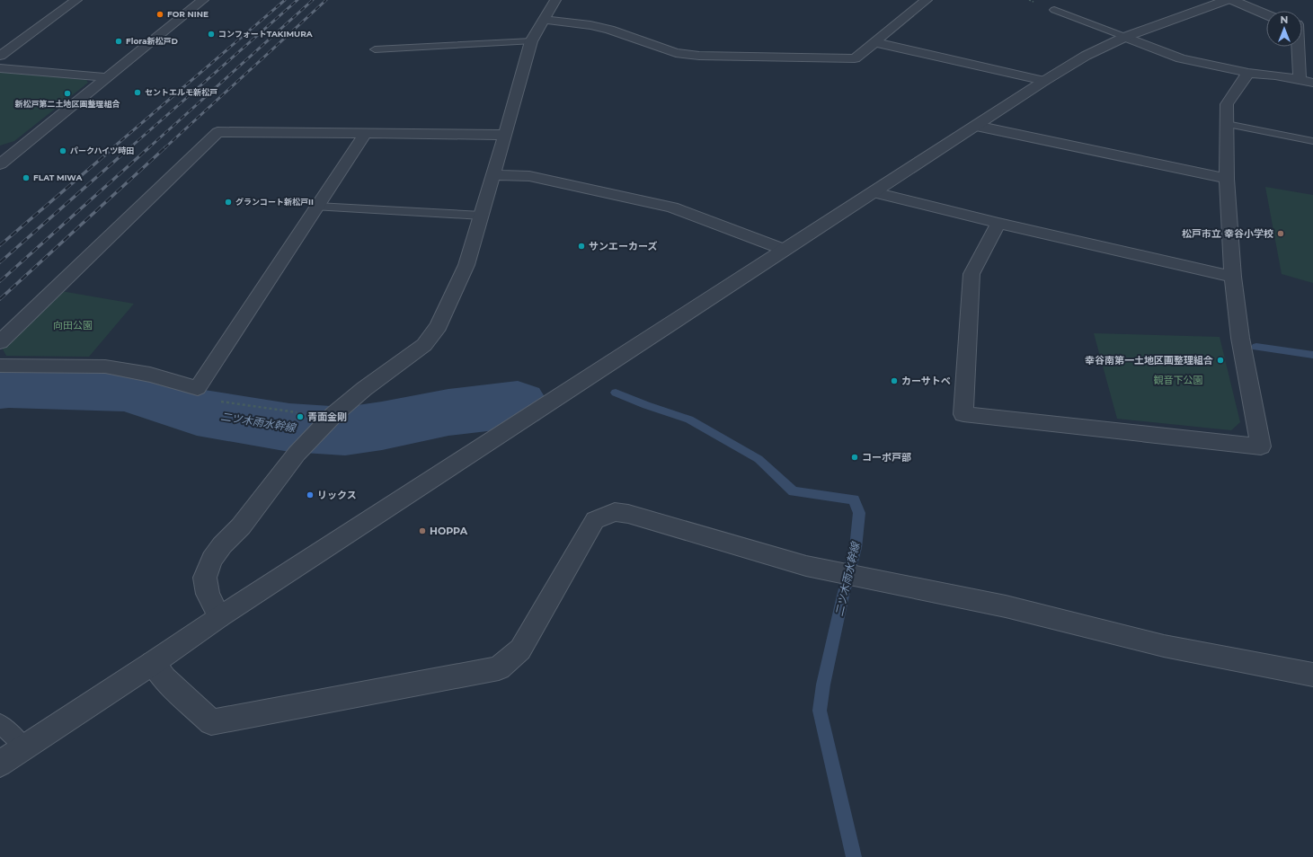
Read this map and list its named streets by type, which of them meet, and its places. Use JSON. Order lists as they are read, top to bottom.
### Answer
{
  "water": ["二ツ木雨水幹線"],
  "parks": ["向田公園", "観音下公園"],
  "places": [
    "FOR NINE",
    "コンフォートTAKIMURA",
    "Flora新松戸D",
    "セントエルモ新松戸",
    "新松戸第二土地区画整理組合",
    "パークハイツ時田",
    "FLAT MIWA",
    "グランコート新松戸II",
    "松戸市立 幸谷小学校",
    "サンエーカーズ",
    "幸谷南第一土地区画整理組合",
    "カーサトベ",
    "青面金剛",
    "コーポ戸部",
    "リックス",
    "HOPPA"
  ],
  "north": "top"
}
